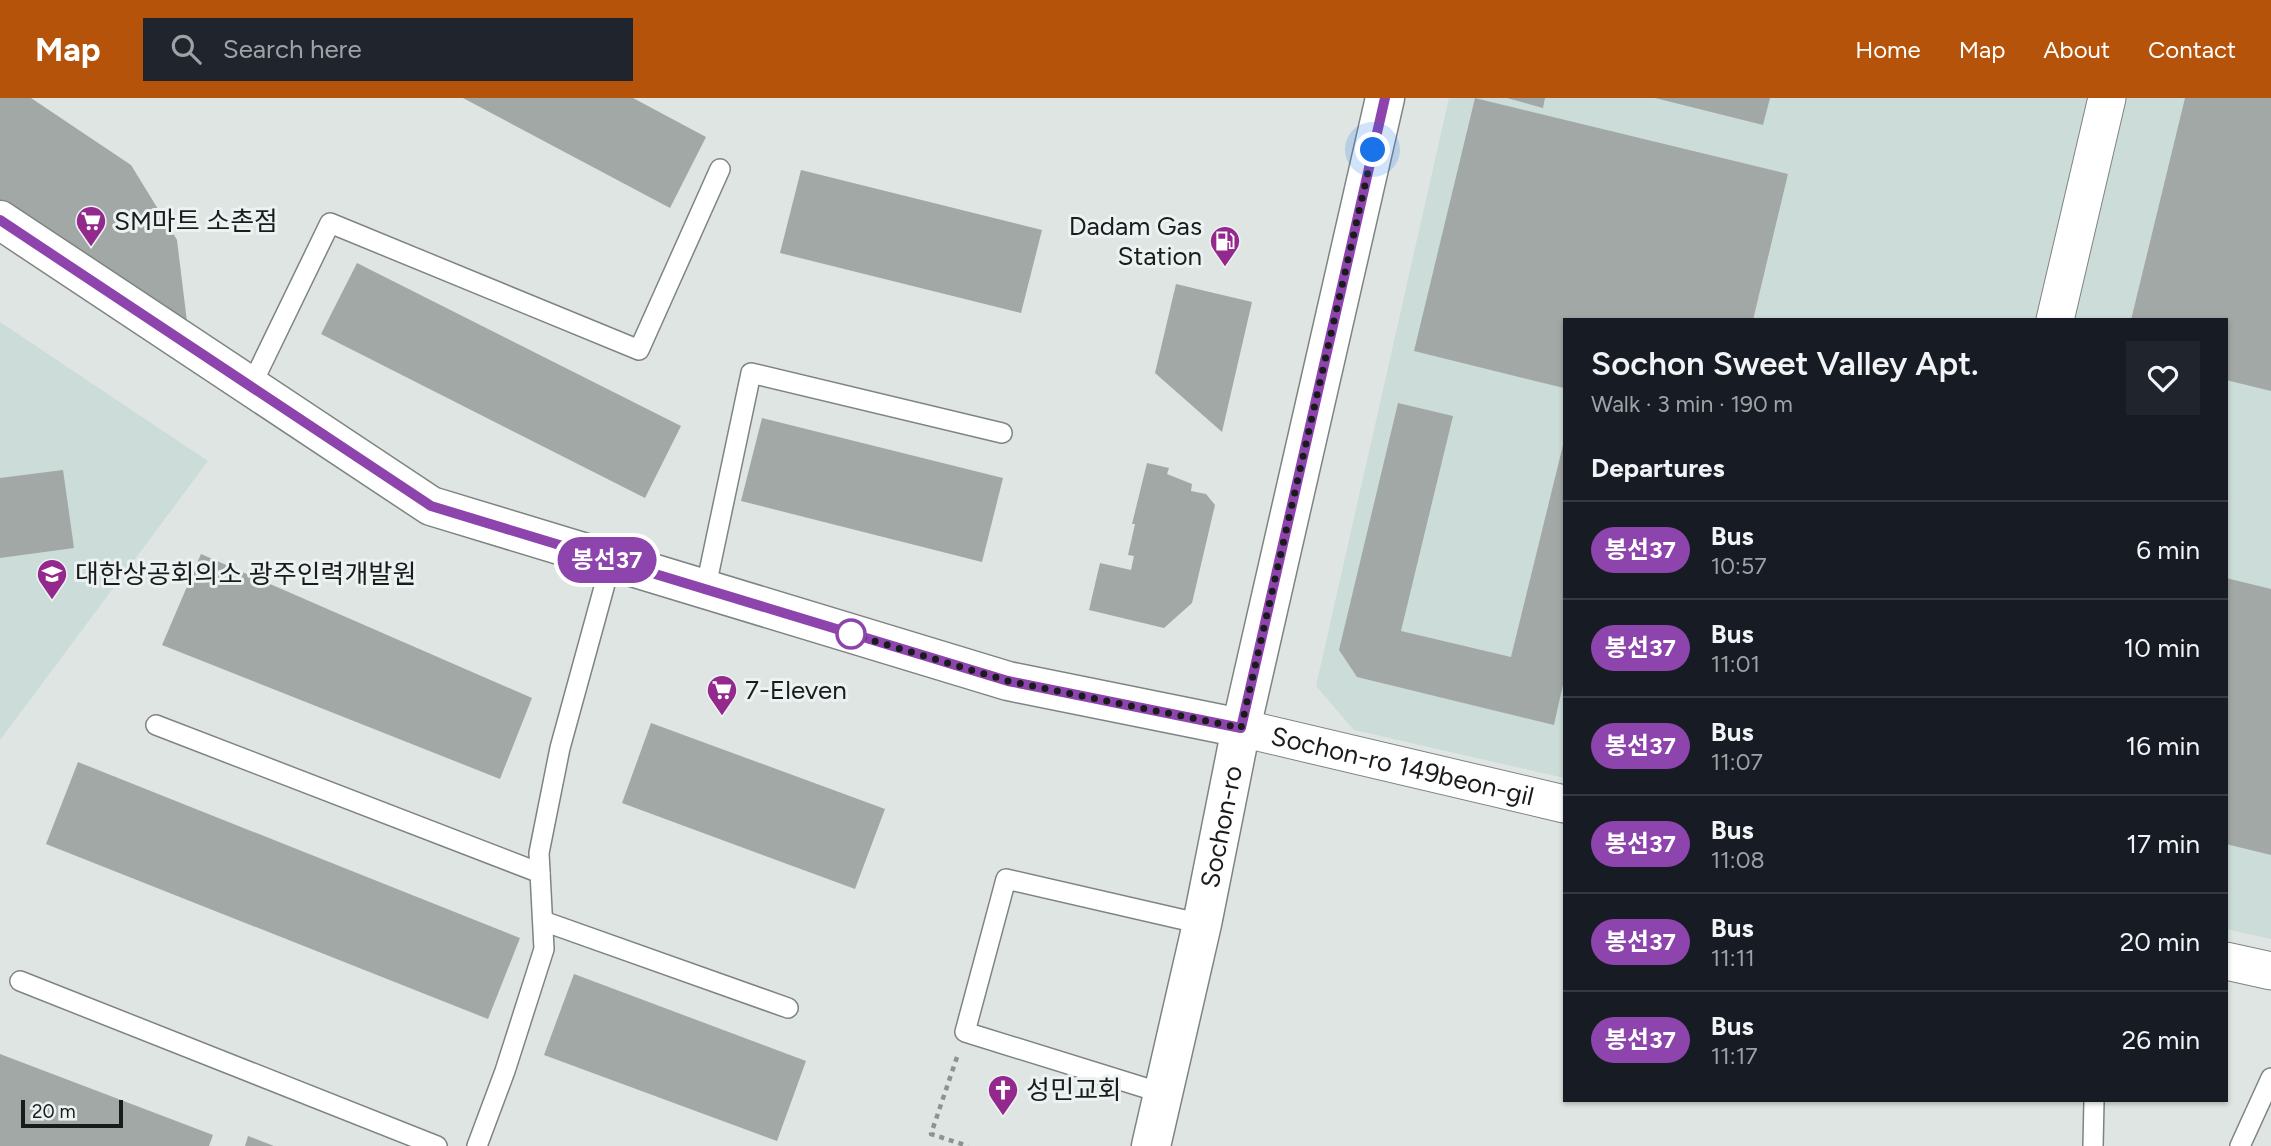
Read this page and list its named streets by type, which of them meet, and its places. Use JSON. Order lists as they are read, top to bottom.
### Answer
{
  "streets": {
    "street": ["Sochon-ro 149beon-gil", "Sochon-ro"]
  },
  "crossings": [
    ["Sochon-ro 149beon-gil", "Sochon-ro"]
  ],
  "places": {
    "supermarket": ["SM마트 소촌점", "7-Eleven"],
    "fuel station": ["Dadam Gas Station"],
    "school or university": ["대한상공회의소 광주인력개발원"],
    "church": ["성민교회"]
  },
  "lines": ["bus line 봉선37"],
  "scale_bar": "20 m",
  "page": {
    "header": "Map",
    "search": "Search here",
    "nav": [
      "Home",
      "Map",
      "About",
      "Contact"
    ],
    "on_map": "봉선37",
    "heading": [
      ["Sochon Sweet Valley Apt.", "Walk · 3 min · 190 m"],
      "Departures"
    ],
    "list": [
      {
        "mark": "봉선37",
        "name": "Bus",
        "note": "10:57",
        "value": "6 min"
      },
      {
        "mark": "봉선37",
        "name": "Bus",
        "note": "11:01",
        "value": "10 min"
      },
      {
        "mark": "봉선37",
        "name": "Bus",
        "note": "11:07",
        "value": "16 min"
      },
      {
        "mark": "봉선37",
        "name": "Bus",
        "note": "11:08",
        "value": "17 min"
      },
      {
        "mark": "봉선37",
        "name": "Bus",
        "note": "11:11",
        "value": "20 min"
      },
      {
        "mark": "봉선37",
        "name": "Bus",
        "note": "11:17",
        "value": "26 min"
      }
    ],
    "scale": "20 m"
  }
}
